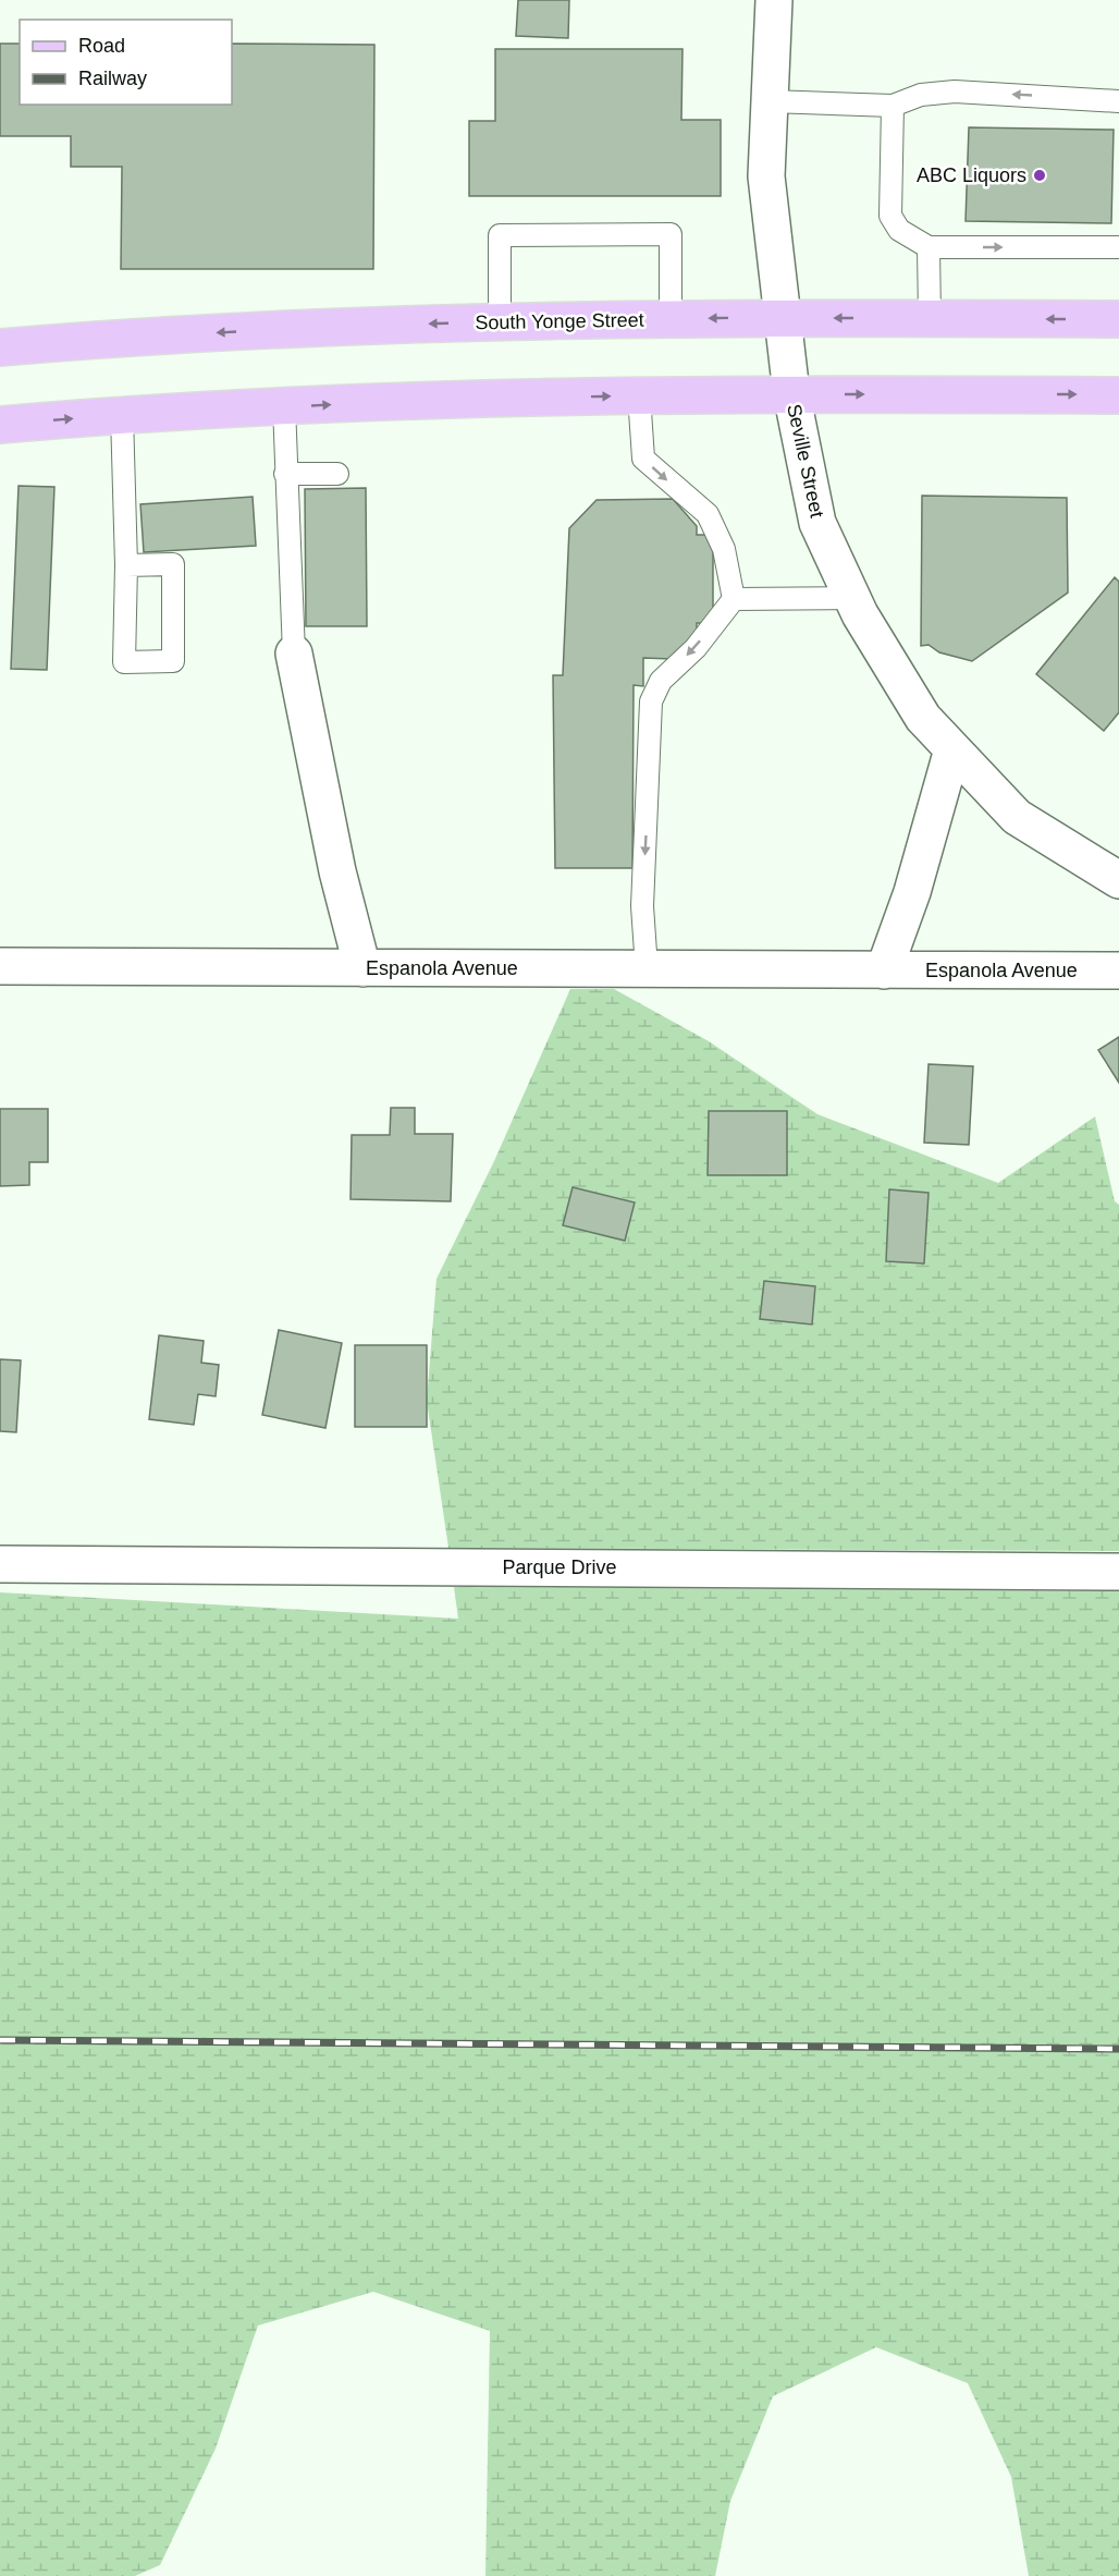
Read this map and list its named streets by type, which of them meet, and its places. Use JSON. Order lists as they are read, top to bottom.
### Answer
{
  "streets": {
    "main road": ["South Yonge Street"],
    "street": ["Seville Street", "Espanola Avenue", "Parque Drive"]
  },
  "crossings": [
    ["South Yonge Street", "Seville Street"]
  ],
  "places": ["ABC Liquors"],
  "legend": ["Road", "Railway"]
}
